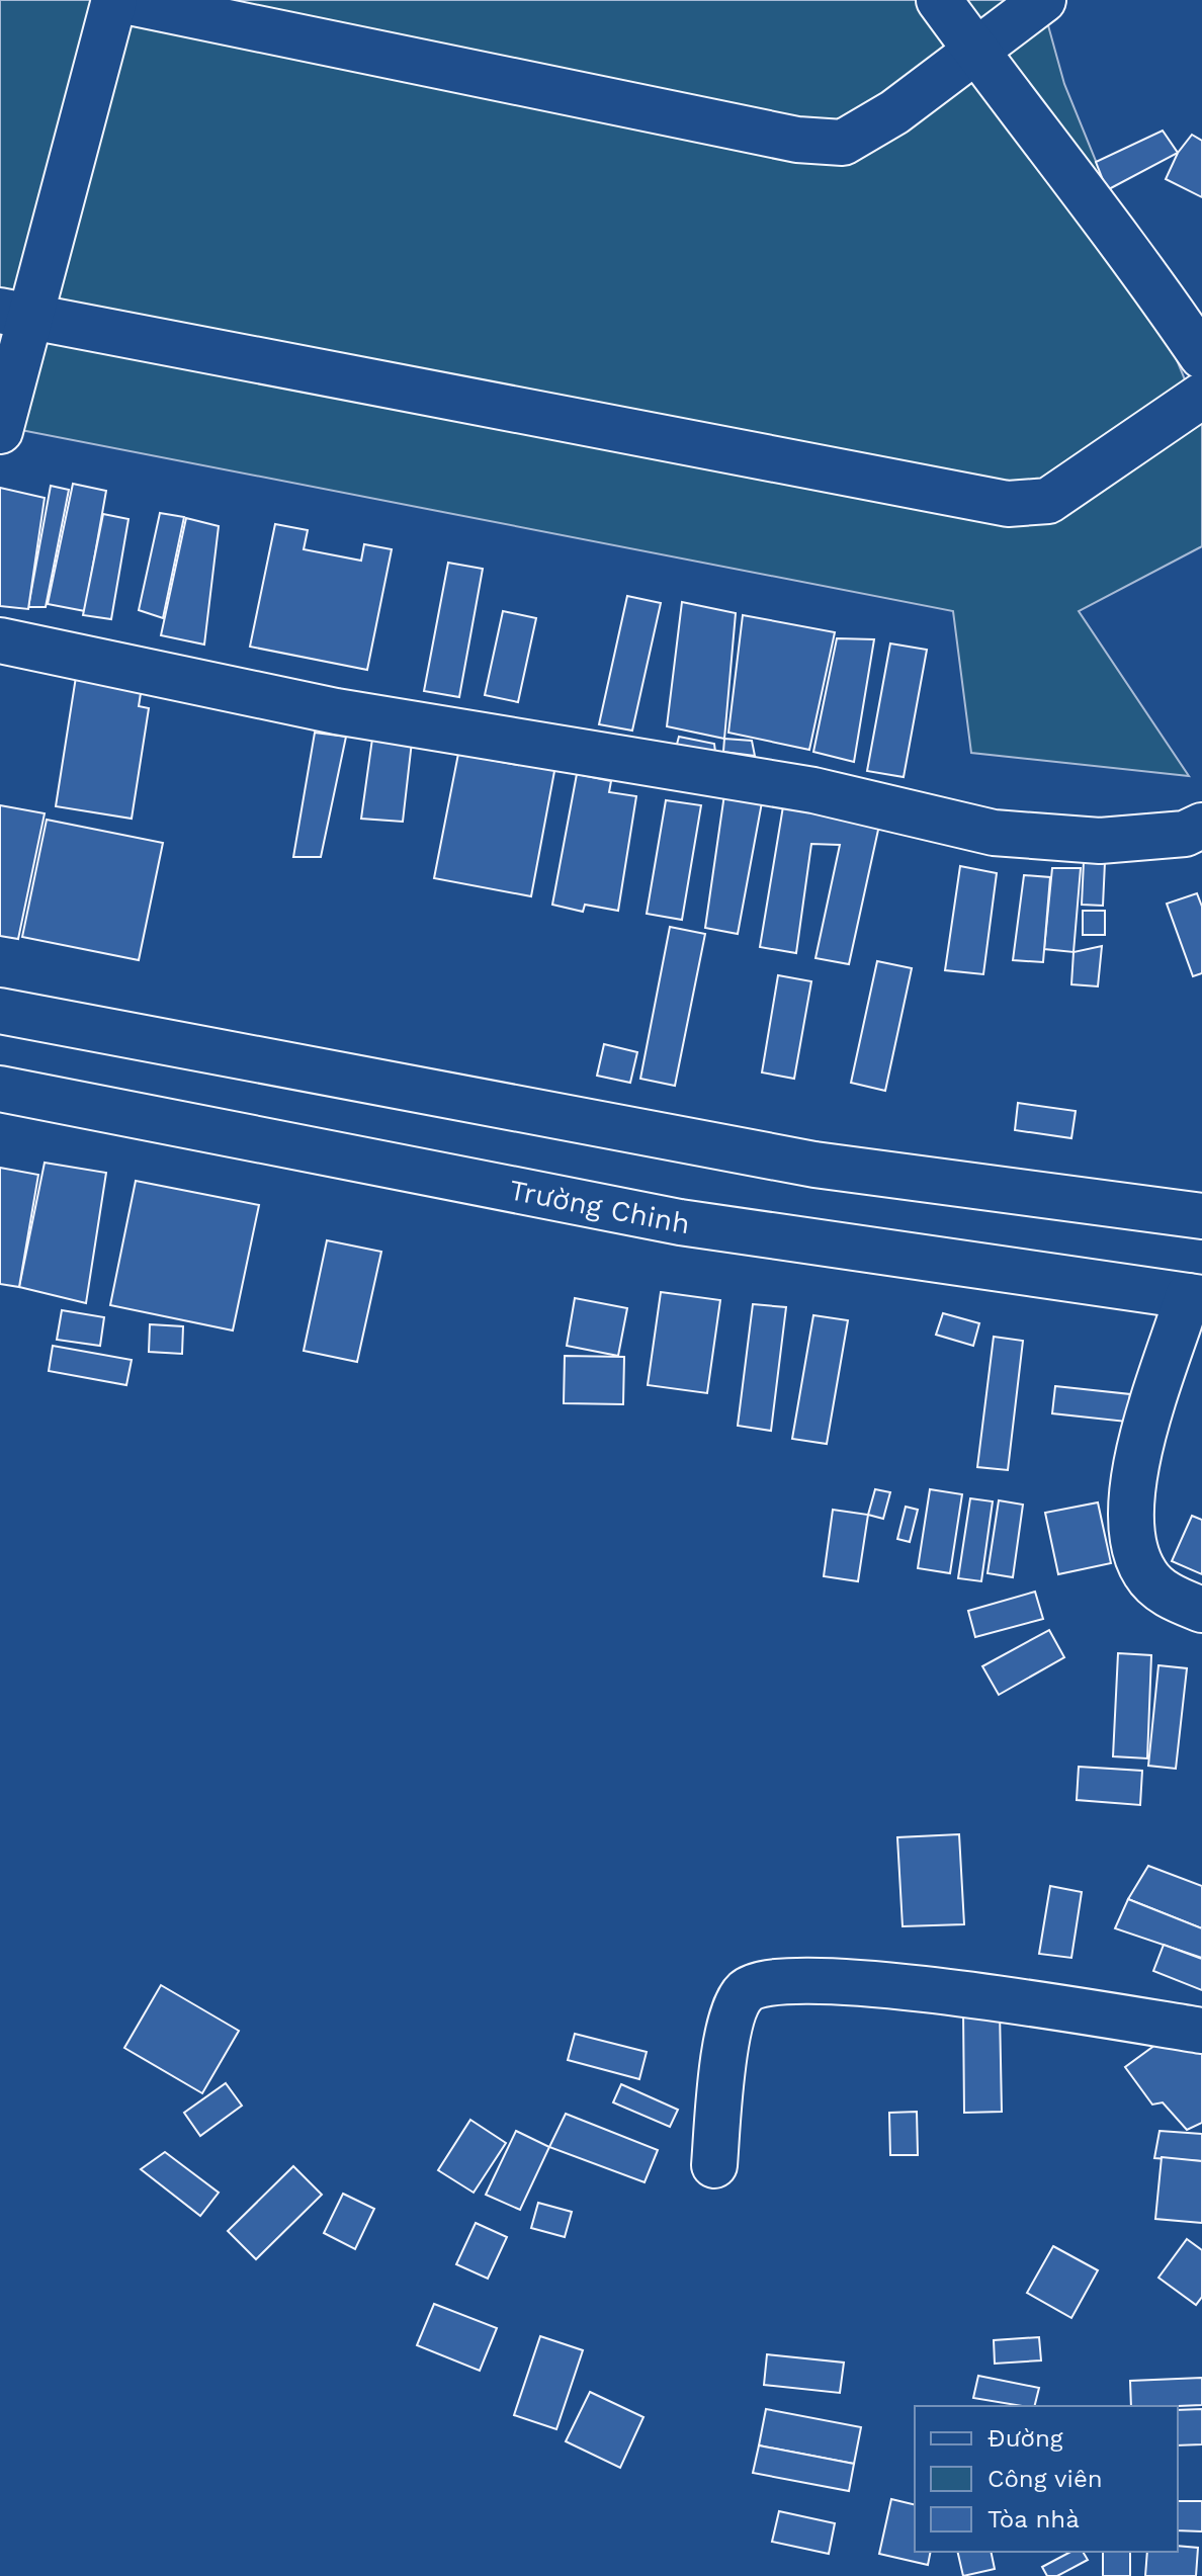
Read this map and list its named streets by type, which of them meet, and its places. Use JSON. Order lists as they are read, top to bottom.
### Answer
{
  "streets": {
    "street": ["Trường Chinh"]
  },
  "legend": ["Đường", "Công viên", "Tòa nhà"]
}
